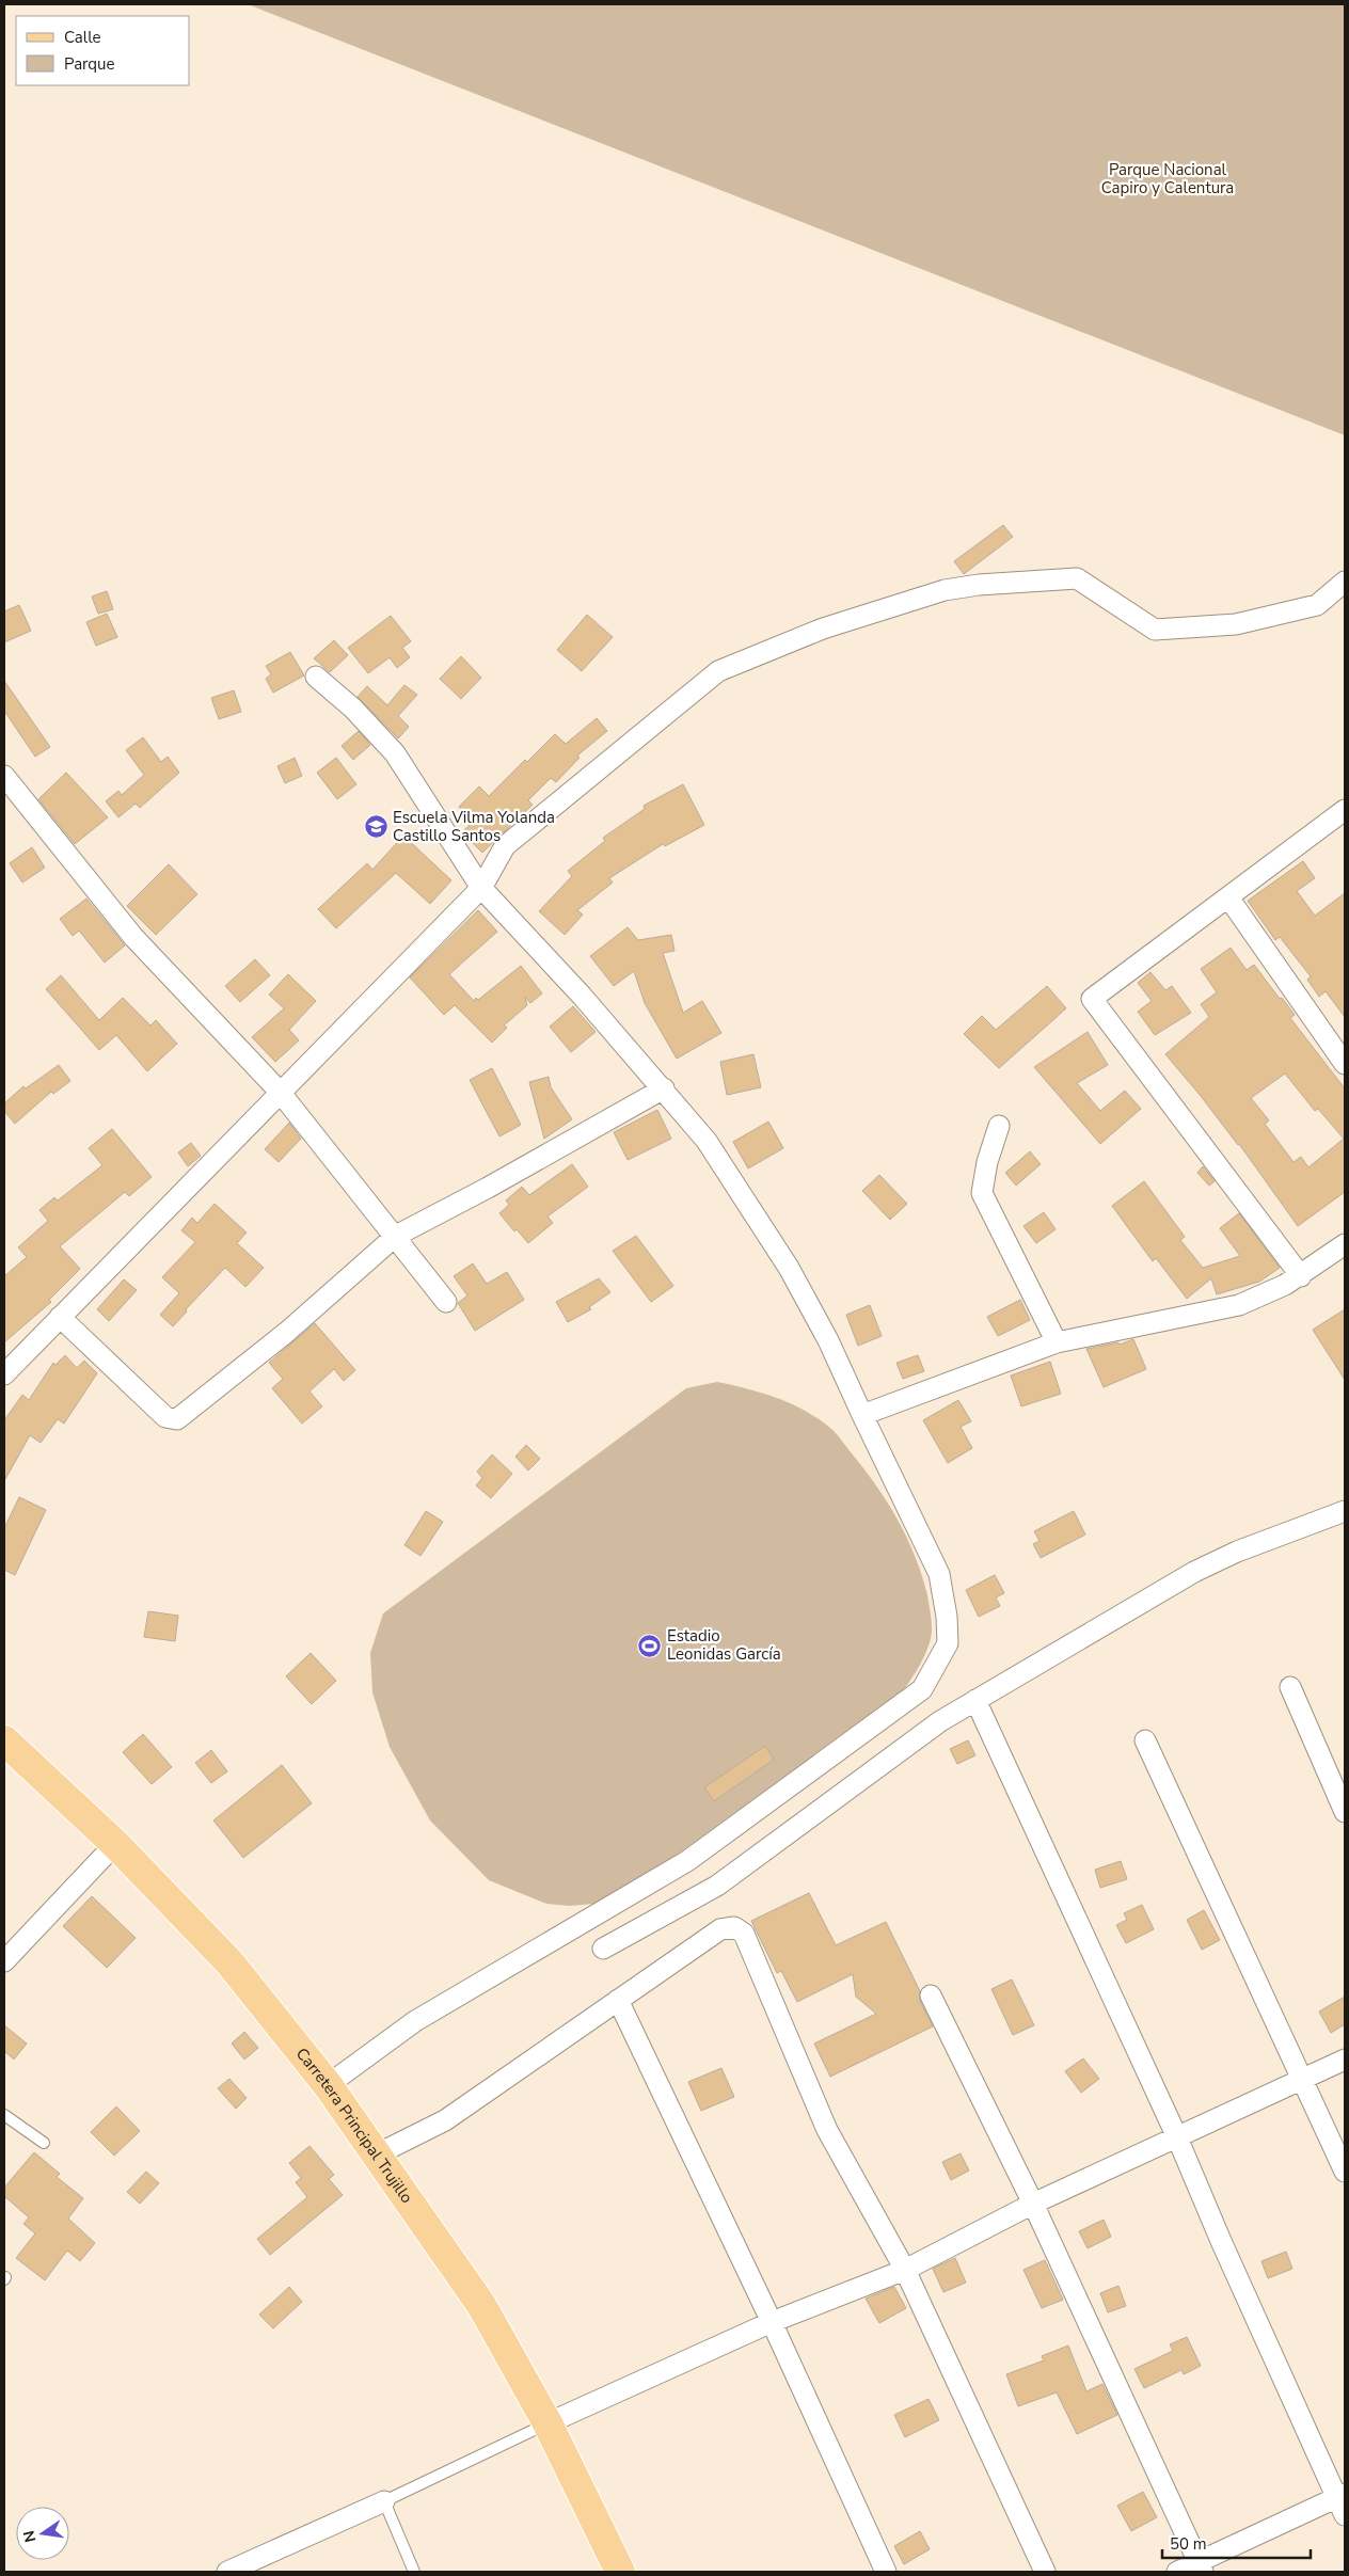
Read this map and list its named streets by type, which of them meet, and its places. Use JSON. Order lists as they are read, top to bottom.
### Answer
{
  "streets": {
    "main road": ["Carretera Principal Trujillo"]
  },
  "parks": ["Parque Nacional Capiro y Calentura"],
  "places": {
    "school or university": ["Escuela Vilma Yolanda Castillo Santos"],
    "sports": ["Estadio Leonidas García"]
  },
  "legend": ["Calle", "Parque"],
  "scale_bar": "50 m",
  "north": "left"
}
